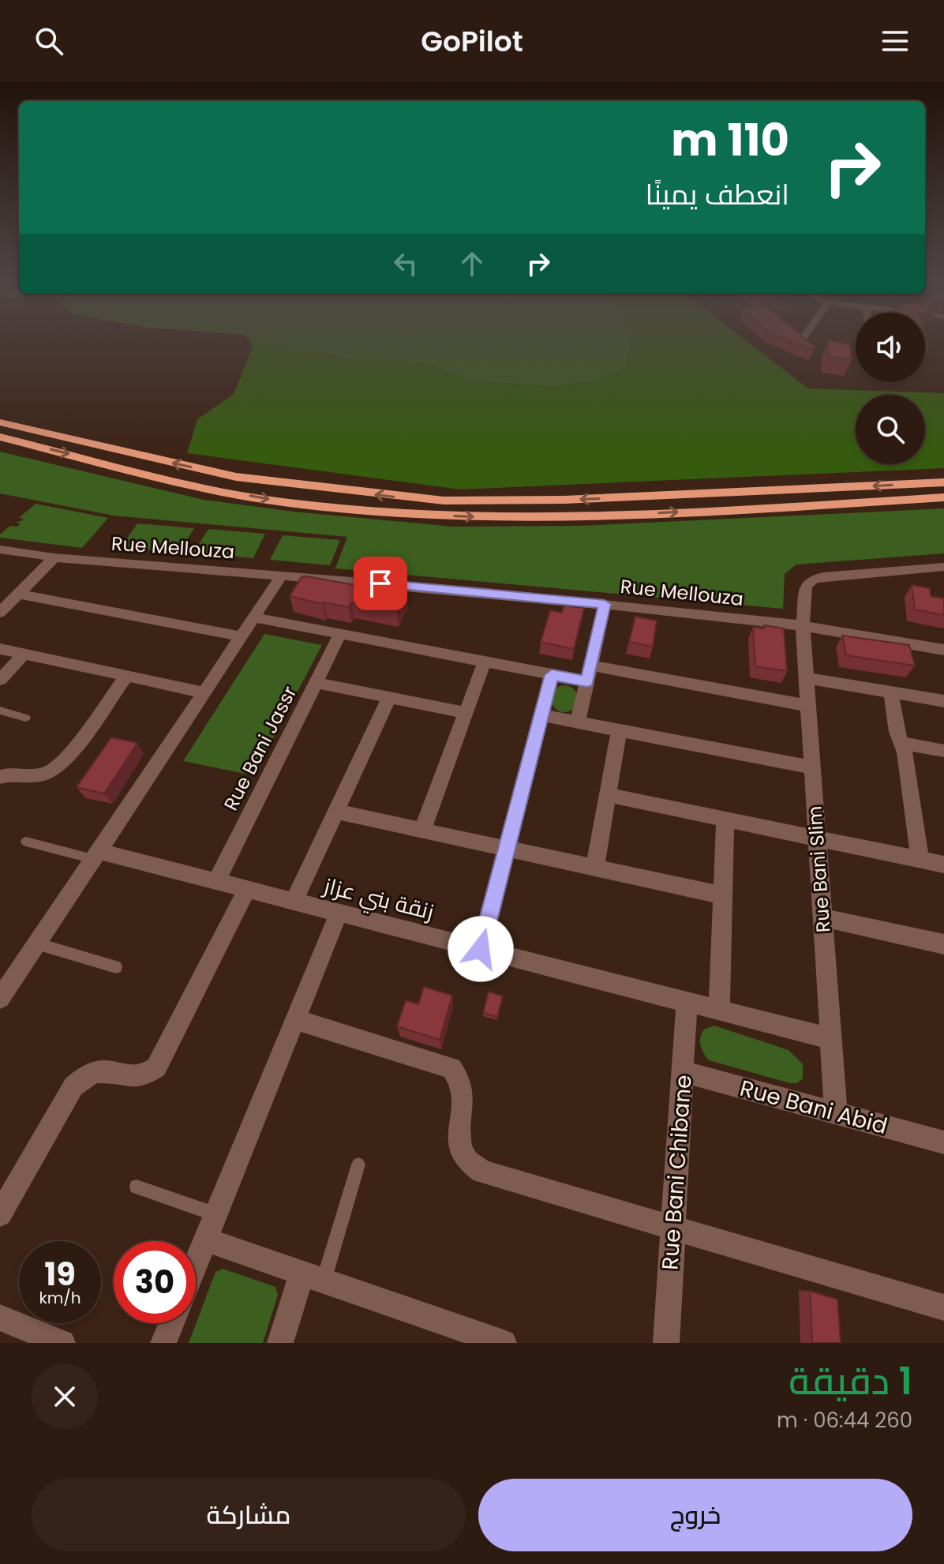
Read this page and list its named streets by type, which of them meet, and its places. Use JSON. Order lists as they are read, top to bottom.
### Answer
{
  "streets": {
    "street": [
      "Rue Mellouza",
      "Rue Bani Jassr",
      "Rue Bani Slim",
      "زنقة بني عزاز",
      "Rue Bani Abid",
      "Rue Bani Chibane"
    ]
  },
  "crossings": [
    ["Rue Mellouza", "Rue Bani Slim"],
    ["Rue Bani Jassr", "زنقة بني عزاز"],
    ["Rue Bani Slim", "زنقة بني عزاز"],
    ["Rue Bani Slim", "Rue Bani Abid"],
    ["زنقة بني عزاز", "Rue Bani Chibane"],
    ["Rue Bani Abid", "Rue Bani Chibane"]
  ],
  "page": {
    "header": "GoPilot",
    "turn": ["110 m", "انعطف يمينًا"],
    "speed": "19 km/h",
    "limit": "30",
    "heading": ["1 دقيقة", "260 m · 06:44"],
    "buttons": ["خروج", "مشاركة"]
  }
}
